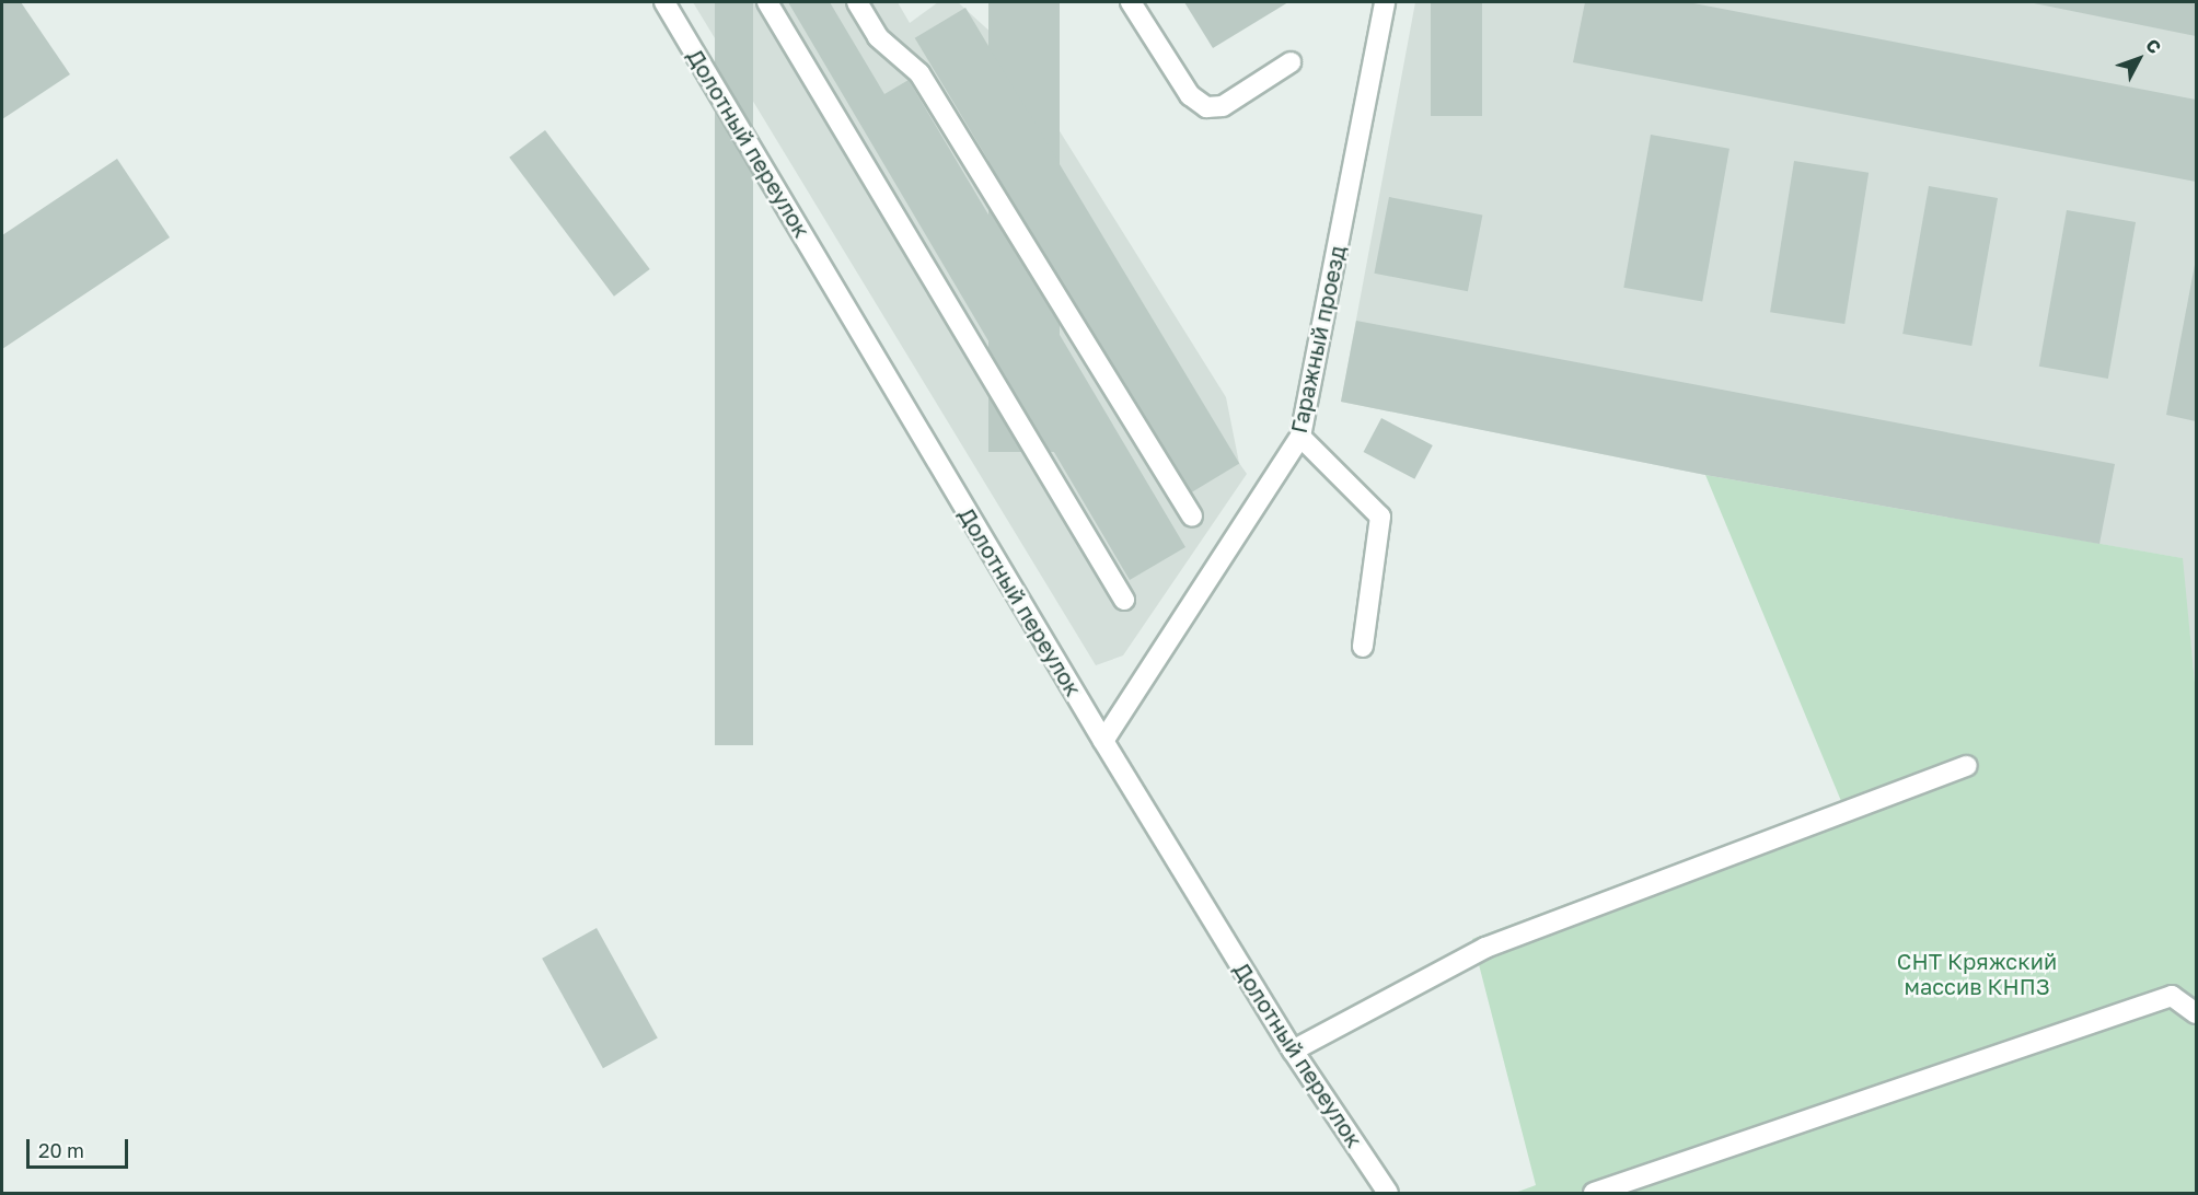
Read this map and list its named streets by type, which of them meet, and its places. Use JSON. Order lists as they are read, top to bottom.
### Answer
{
  "streets": {
    "street": ["Долотный переулок", "Гаражный проезд"]
  },
  "crossings": [
    ["Долотный переулок", "Гаражный проезд"]
  ],
  "parks": ["СНТ Кряжский массив КНПЗ"],
  "scale_bar": "20 m",
  "north": "top right"
}
